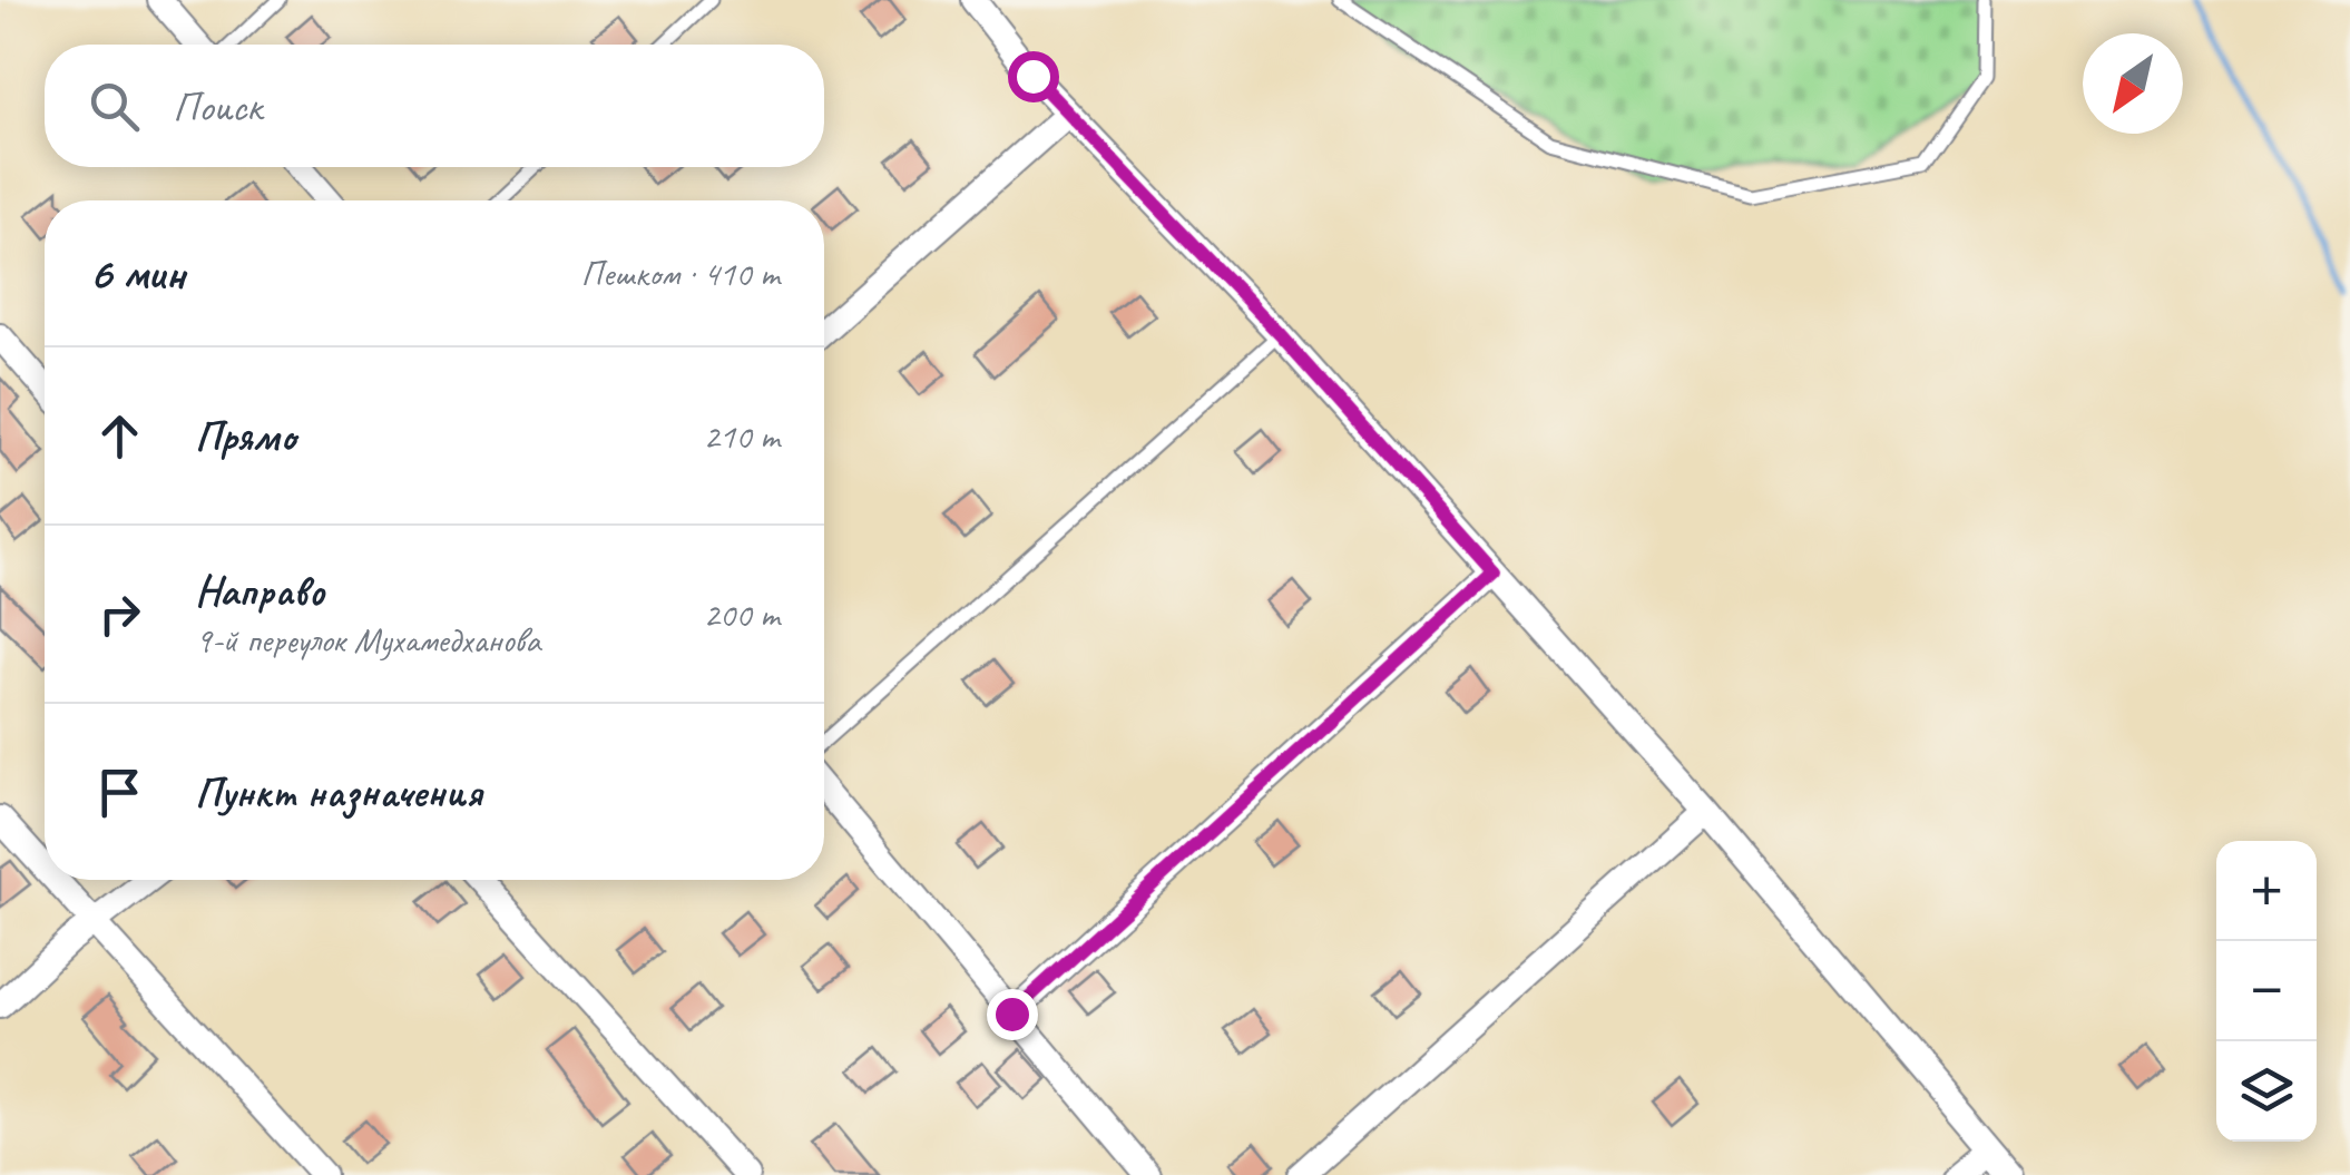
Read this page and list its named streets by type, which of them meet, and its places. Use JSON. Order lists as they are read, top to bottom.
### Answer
{
  "north": "bottom left",
  "page": {
    "search": "Поиск",
    "heading": ["6 мин", "Пешком · 410 m"],
    "list": [
      ["Прямо", "210 m"],
      ["Направо", "9-й переулок Мухамедханова", "200 m"],
      "Пункт назначения"
    ],
    "map_buttons": ["+", "−"]
  }
}
